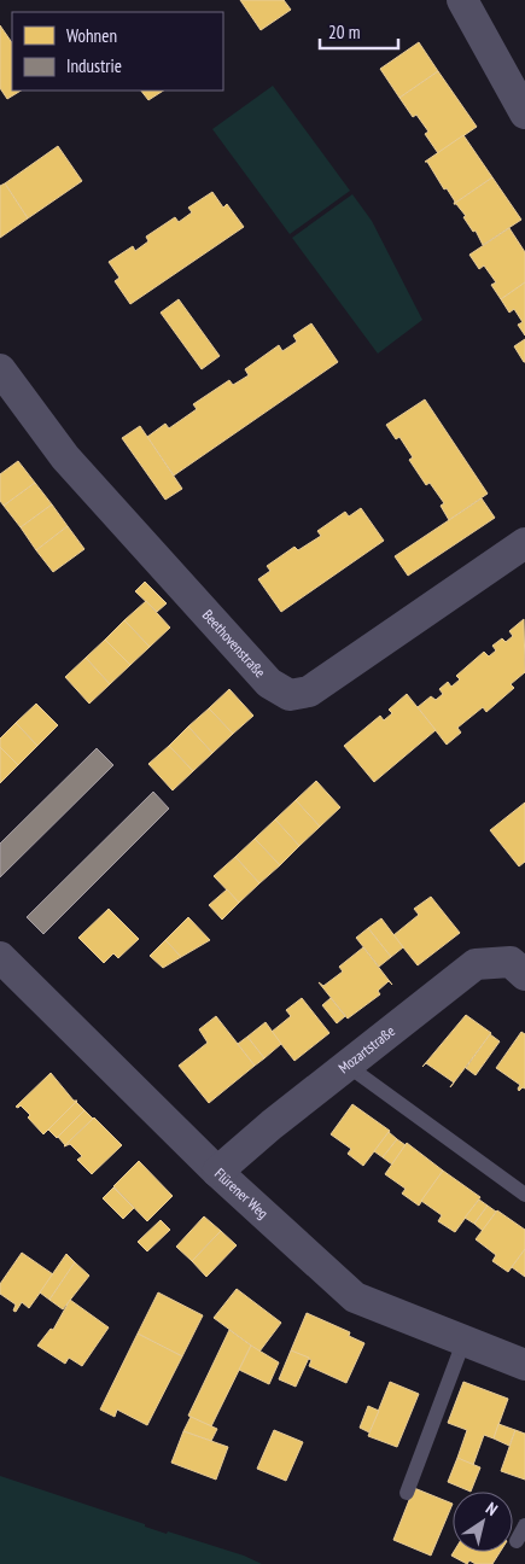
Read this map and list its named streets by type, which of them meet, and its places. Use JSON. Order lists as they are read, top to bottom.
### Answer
{
  "streets": {
    "street": ["Beethovenstraße", "Mozartstraße", "Flürener Weg"]
  },
  "crossings": [
    ["Mozartstraße", "Flürener Weg"]
  ],
  "legend": ["Wohnen", "Industrie"],
  "scale_bar": "20 m",
  "north": "top right"
}
